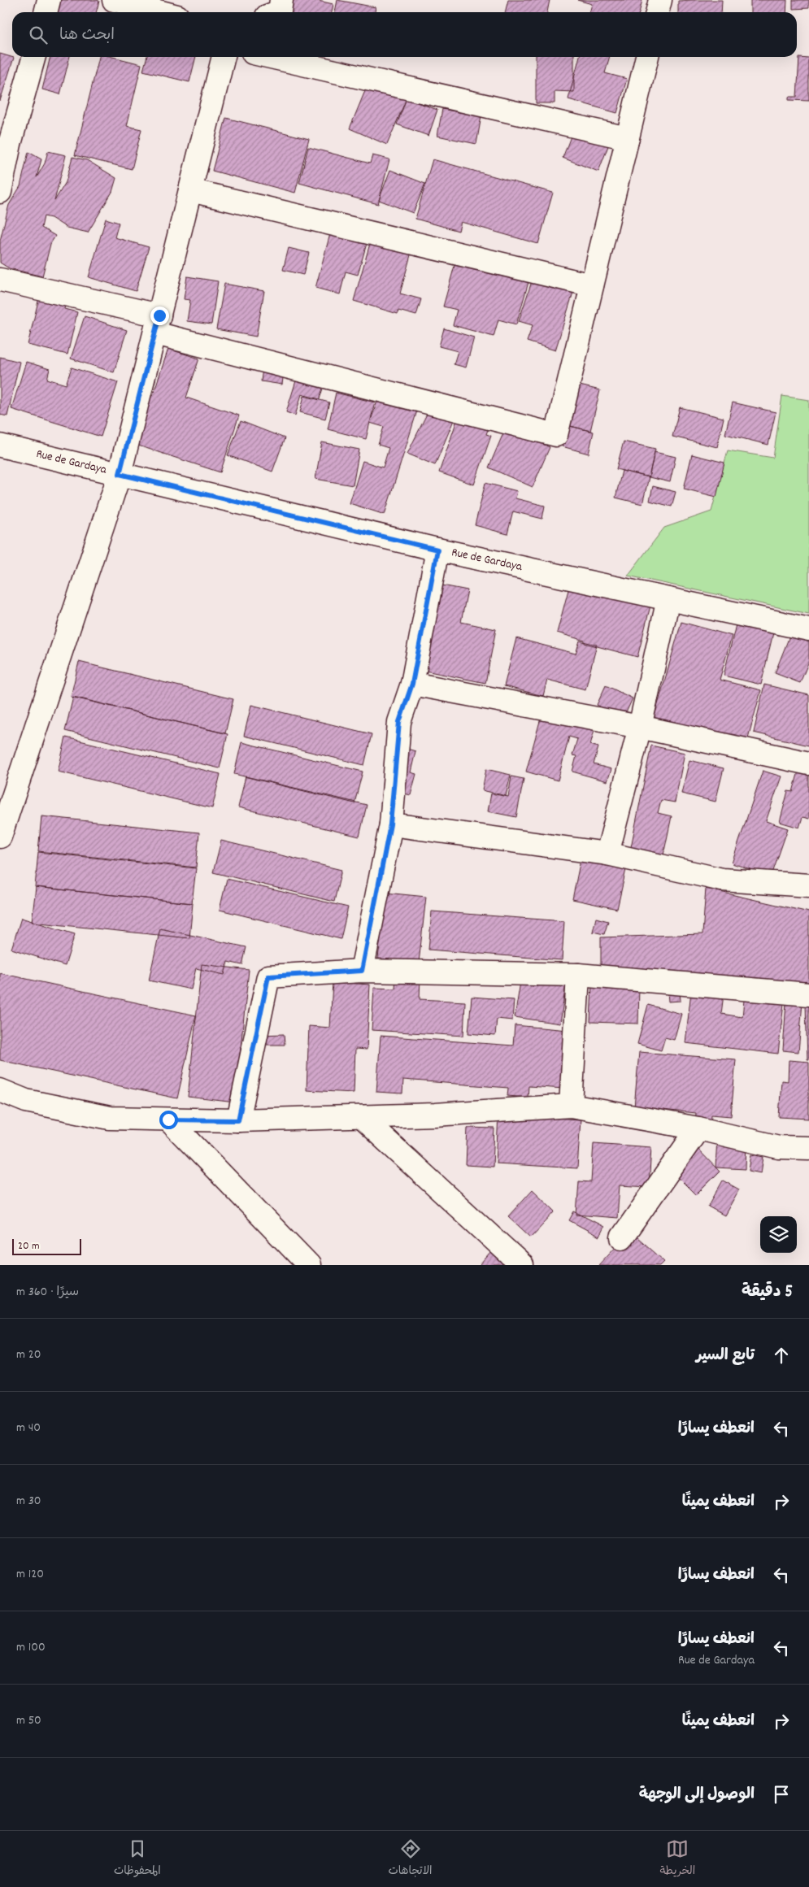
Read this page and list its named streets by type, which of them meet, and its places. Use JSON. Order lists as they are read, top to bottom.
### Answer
{
  "streets": {
    "street": ["Rue de Gardaya"]
  },
  "scale_bar": "20 m",
  "page": {
    "search": "ابحث هنا",
    "scale": "20 m",
    "heading": ["5 دقيقة", "سيرًا · 360 m"],
    "list": [
      ["تابع السير", "20 m"],
      ["انعطف يسارًا", "40 m"],
      ["انعطف يمينًا", "30 m"],
      ["انعطف يسارًا", "120 m"],
      ["انعطف يسارًا", "Rue de Gardaya", "100 m"],
      ["انعطف يمينًا", "50 m"],
      "الوصول إلى الوجهة"
    ],
    "nav": ["الخريطة", "الاتجاهات", "المحفوظات"]
  }
}
